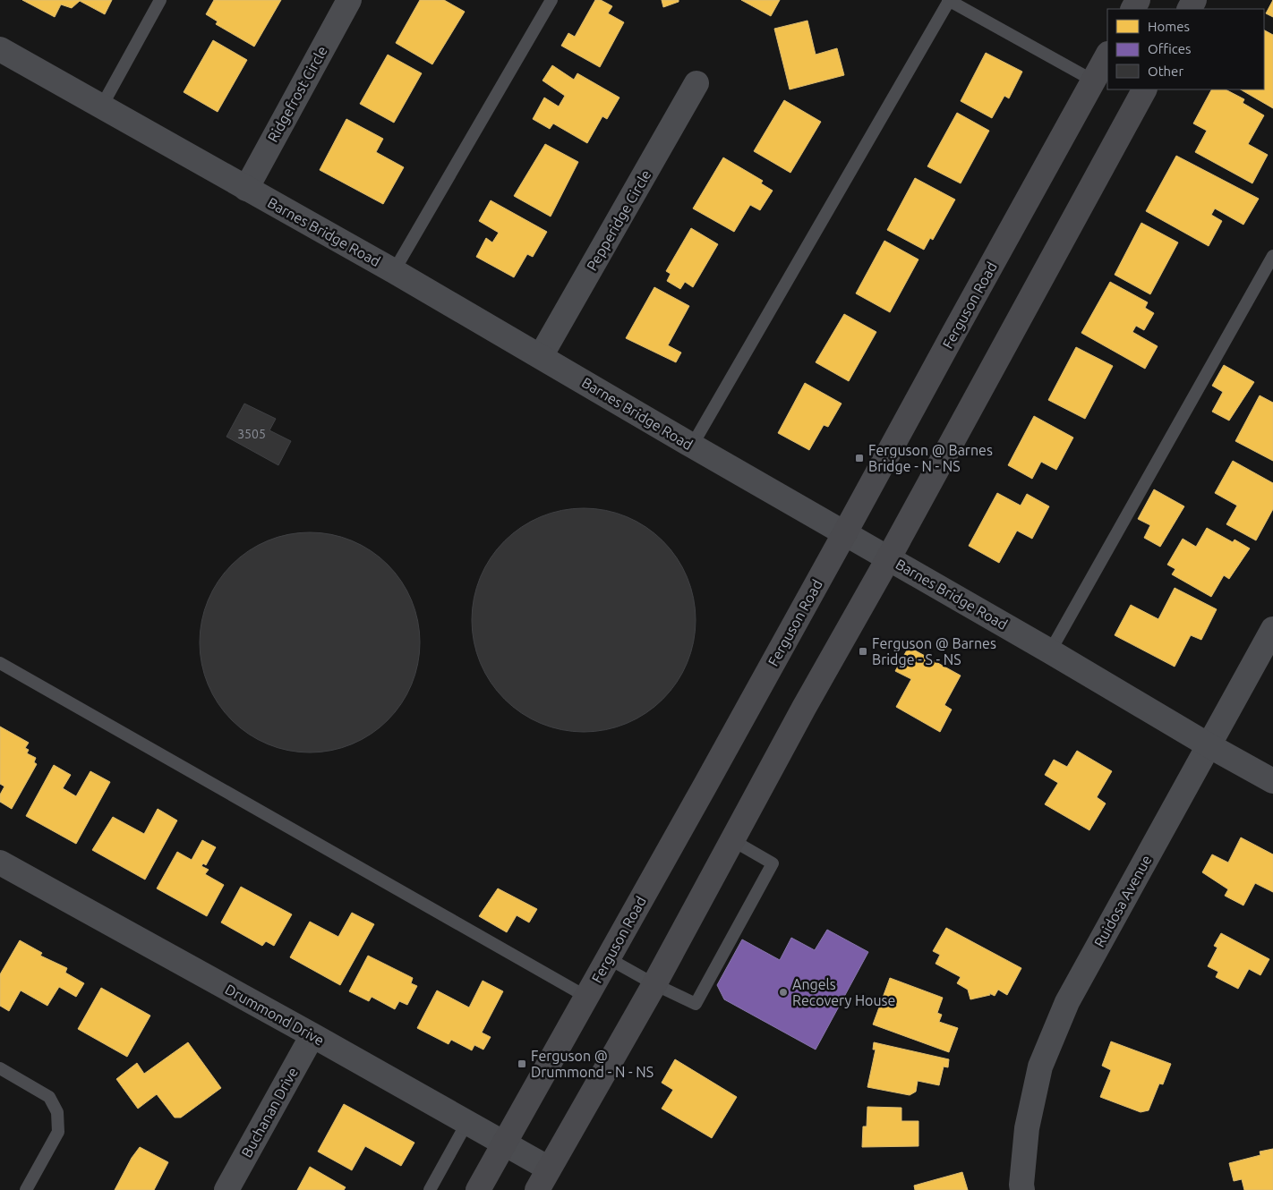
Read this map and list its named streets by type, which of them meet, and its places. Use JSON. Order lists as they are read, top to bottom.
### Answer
{
  "streets": {
    "main road": ["Ferguson Road"],
    "street": [
      "Ridgefrost Circle",
      "Pepperidge Circle",
      "Barnes Bridge Road",
      "Ruidosa Avenue",
      "Drummond Drive",
      "Buchanan Drive"
    ]
  },
  "crossings": [
    ["Ridgefrost Circle", "Barnes Bridge Road"],
    ["Pepperidge Circle", "Barnes Bridge Road"],
    ["Barnes Bridge Road", "Ferguson Road"],
    ["Barnes Bridge Road", "Ruidosa Avenue"],
    ["Ferguson Road", "Drummond Drive"],
    ["Drummond Drive", "Buchanan Drive"]
  ],
  "places": {
    "transit": ["Ferguson @ Barnes Bridge - N - NS", "Ferguson @ Barnes Bridge - S - NS", "Ferguson @ Drummond - N - NS"],
    "other": ["Angels Recovery House"]
  },
  "house_numbers": ["3505"],
  "legend": ["Homes", "Offices", "Other"]
}
